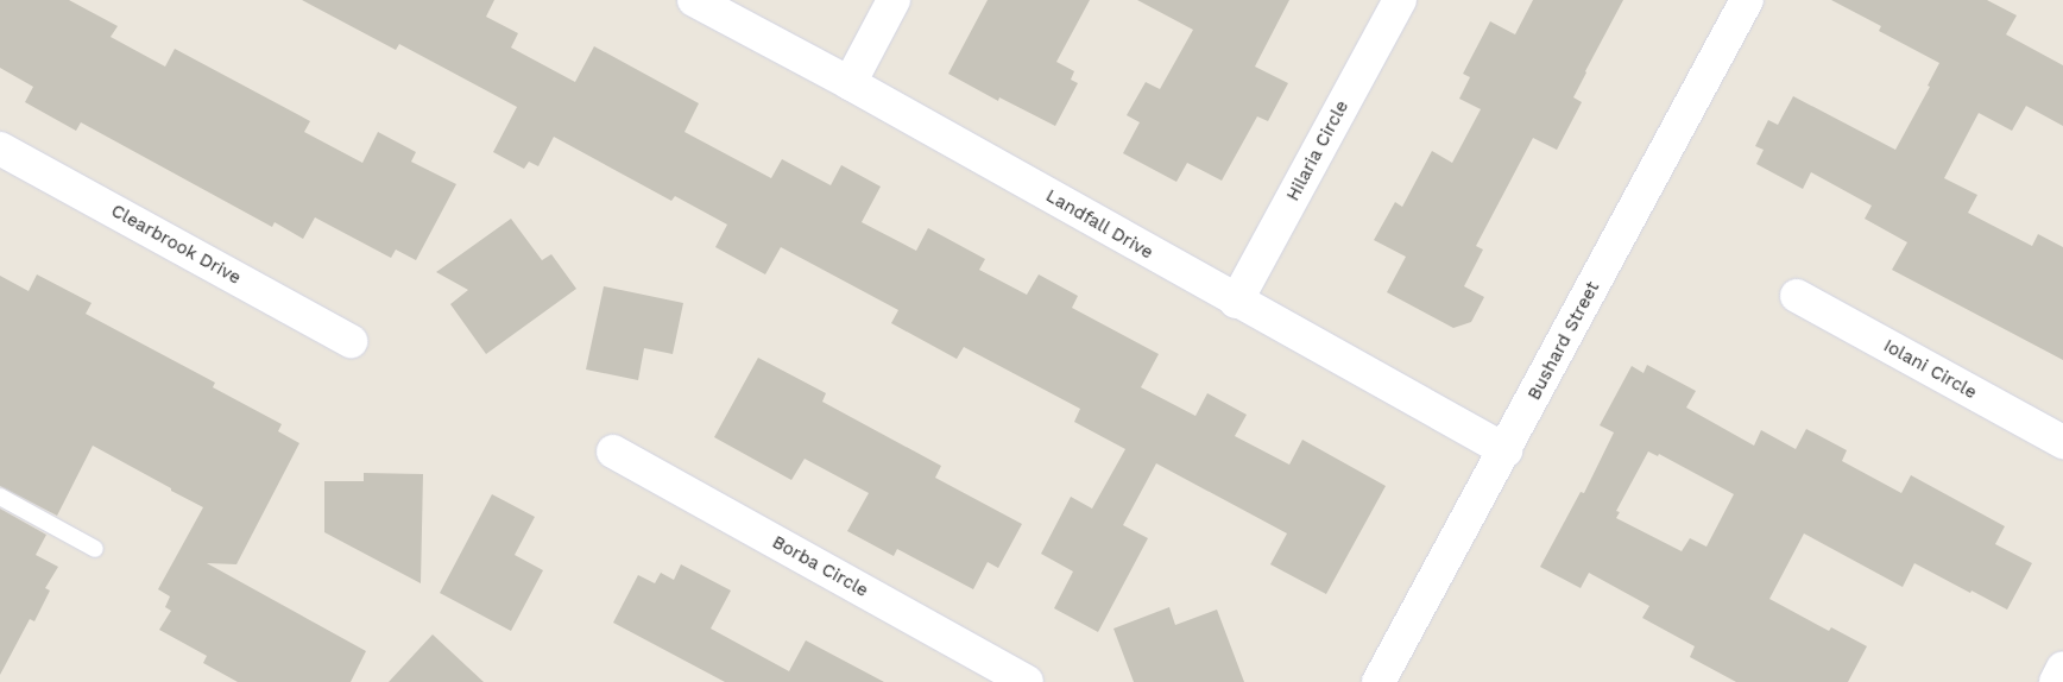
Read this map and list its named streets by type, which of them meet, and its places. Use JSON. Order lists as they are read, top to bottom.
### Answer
{
  "streets": {
    "street": [
      "Hilaria Circle",
      "Landfall Drive",
      "Clearbrook Drive",
      "Bushard Street",
      "Iolani Circle",
      "Borba Circle"
    ]
  },
  "crossings": [
    ["Hilaria Circle", "Landfall Drive"],
    ["Landfall Drive", "Bushard Street"]
  ]
}
